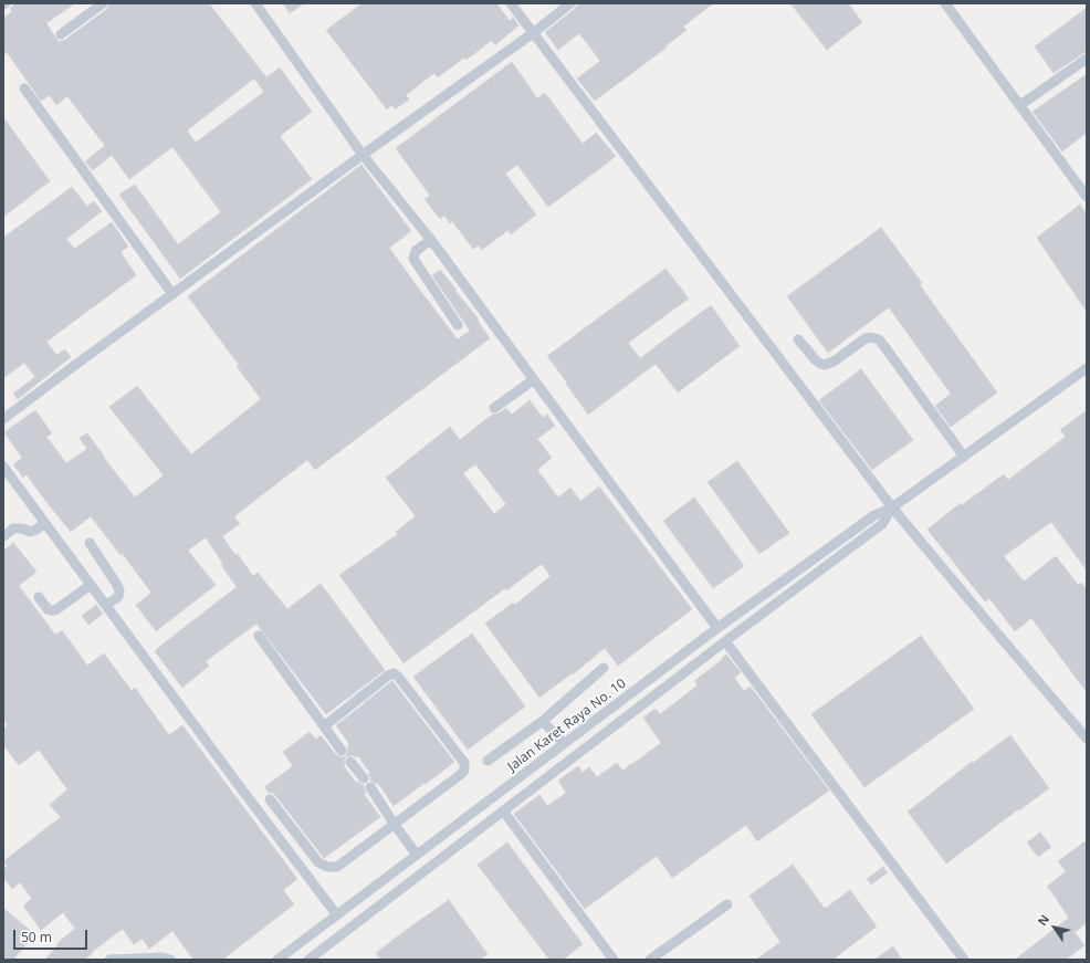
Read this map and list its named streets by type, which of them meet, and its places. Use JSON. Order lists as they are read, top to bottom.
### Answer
{
  "streets": {
    "street": ["Jalan Karet Raya No. 10"]
  },
  "scale_bar": "50 m",
  "north": "top left"
}
